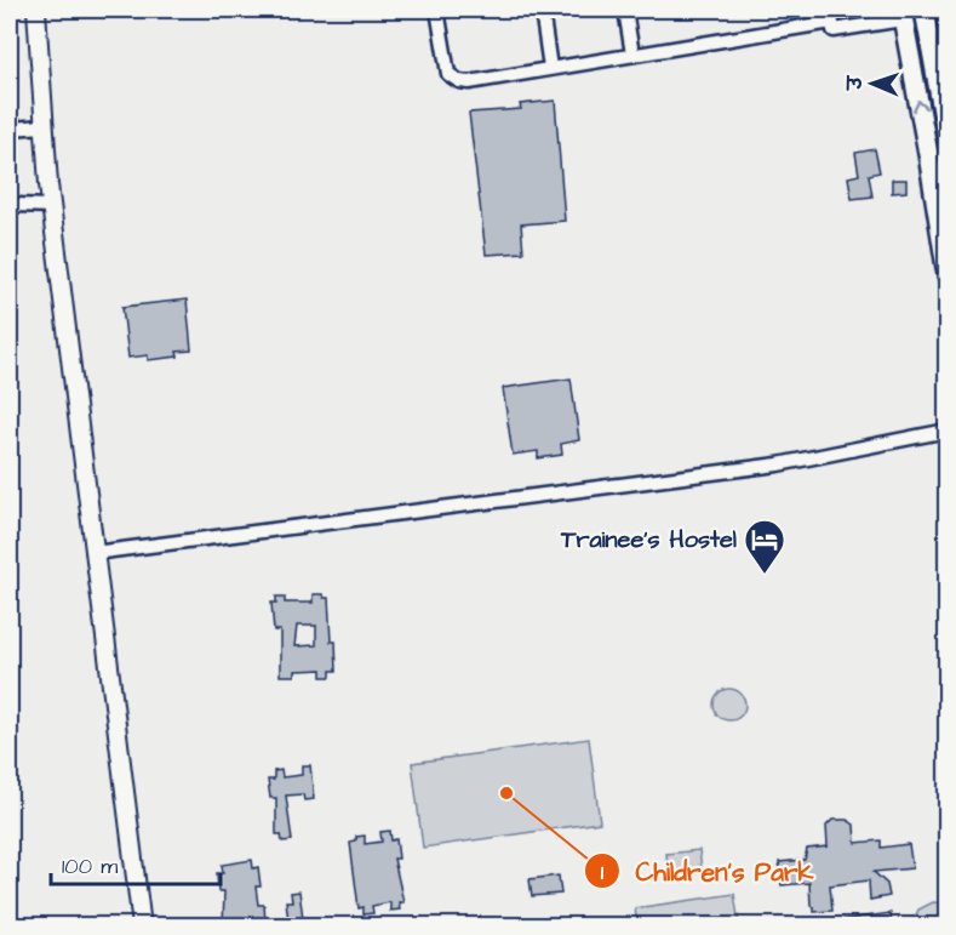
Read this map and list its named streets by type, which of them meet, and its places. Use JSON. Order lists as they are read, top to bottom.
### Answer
{
  "places": {
    "hotel": ["Trainee's Hostel"],
    "other": ["Children's Park"]
  },
  "scale_bar": "100 m",
  "north": "left"
}
